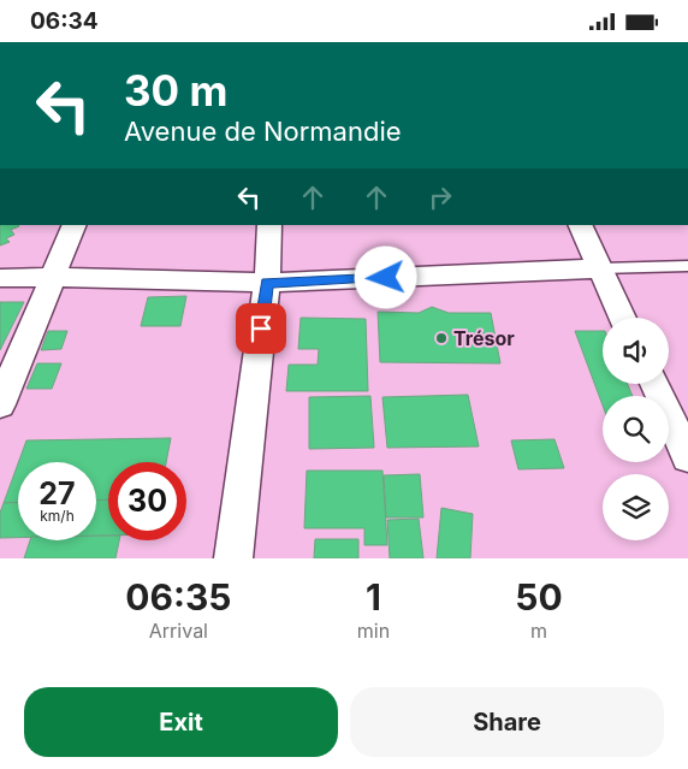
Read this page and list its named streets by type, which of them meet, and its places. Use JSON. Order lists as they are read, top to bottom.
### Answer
{
  "places": ["Trésor"],
  "page": {
    "status": "06:34",
    "turn": ["30 m", "Avenue de Normandie"],
    "speed": "27 km/h",
    "limit": "30",
    "eta": [
      "06:35",
      "Arrival",
      "1",
      "min",
      "50",
      "m"
    ],
    "buttons": ["Exit", "Share"]
  }
}
